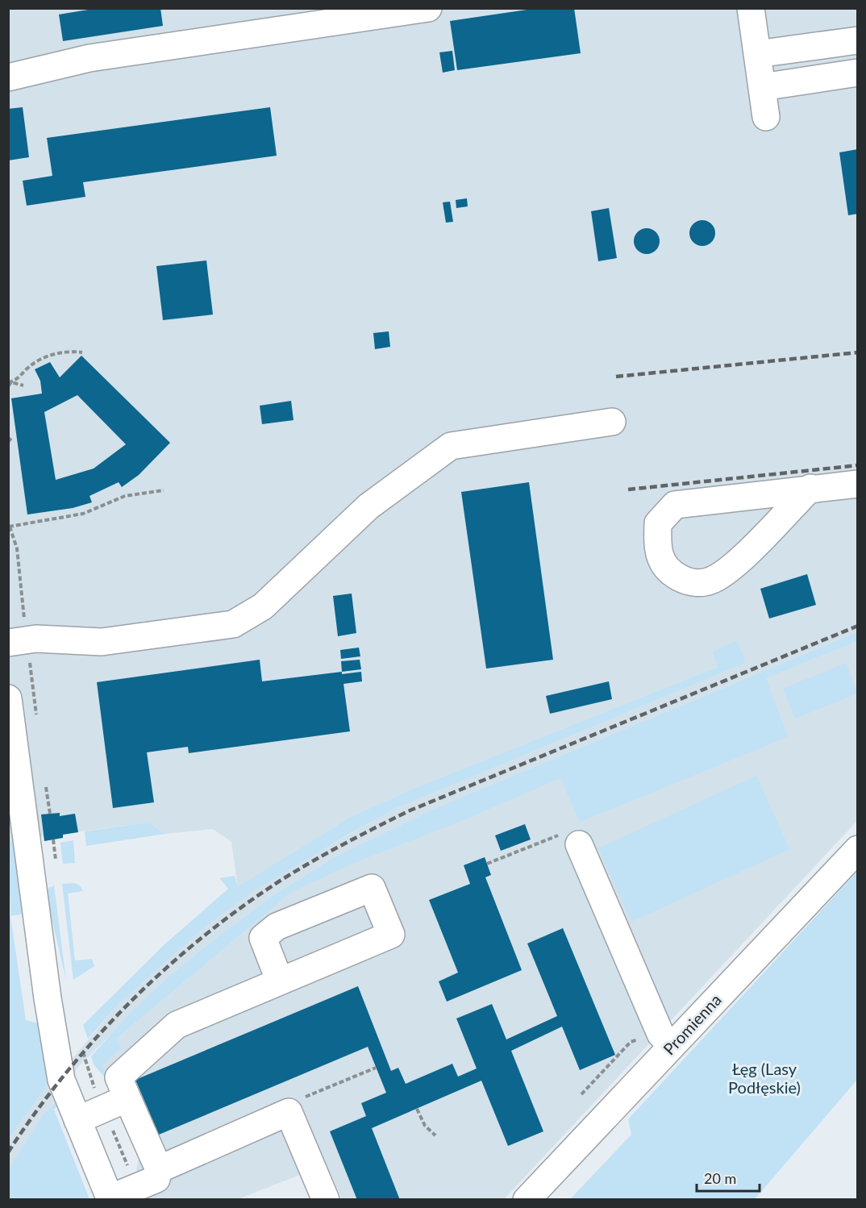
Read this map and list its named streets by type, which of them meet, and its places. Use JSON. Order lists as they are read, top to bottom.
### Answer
{
  "streets": {
    "street": ["Promienna"]
  },
  "parks": ["Łęg (Lasy Podłęskie)"],
  "scale_bar": "20 m"
}
